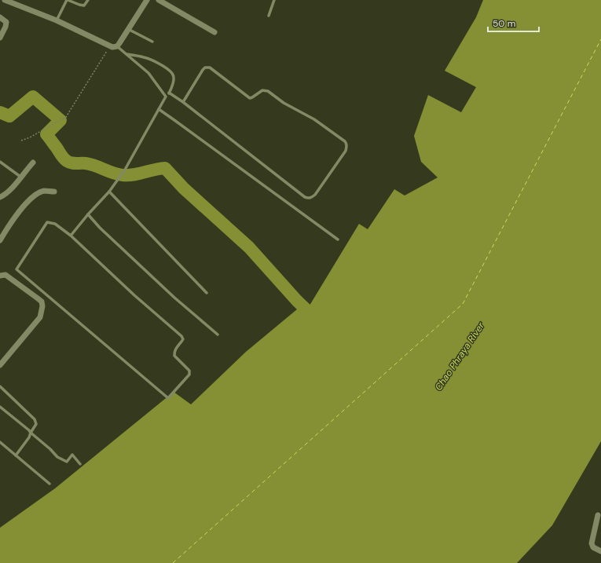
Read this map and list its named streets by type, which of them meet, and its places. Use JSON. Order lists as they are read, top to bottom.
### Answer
{
  "water": ["Chao Phraya River"],
  "scale_bar": "50 m"
}
